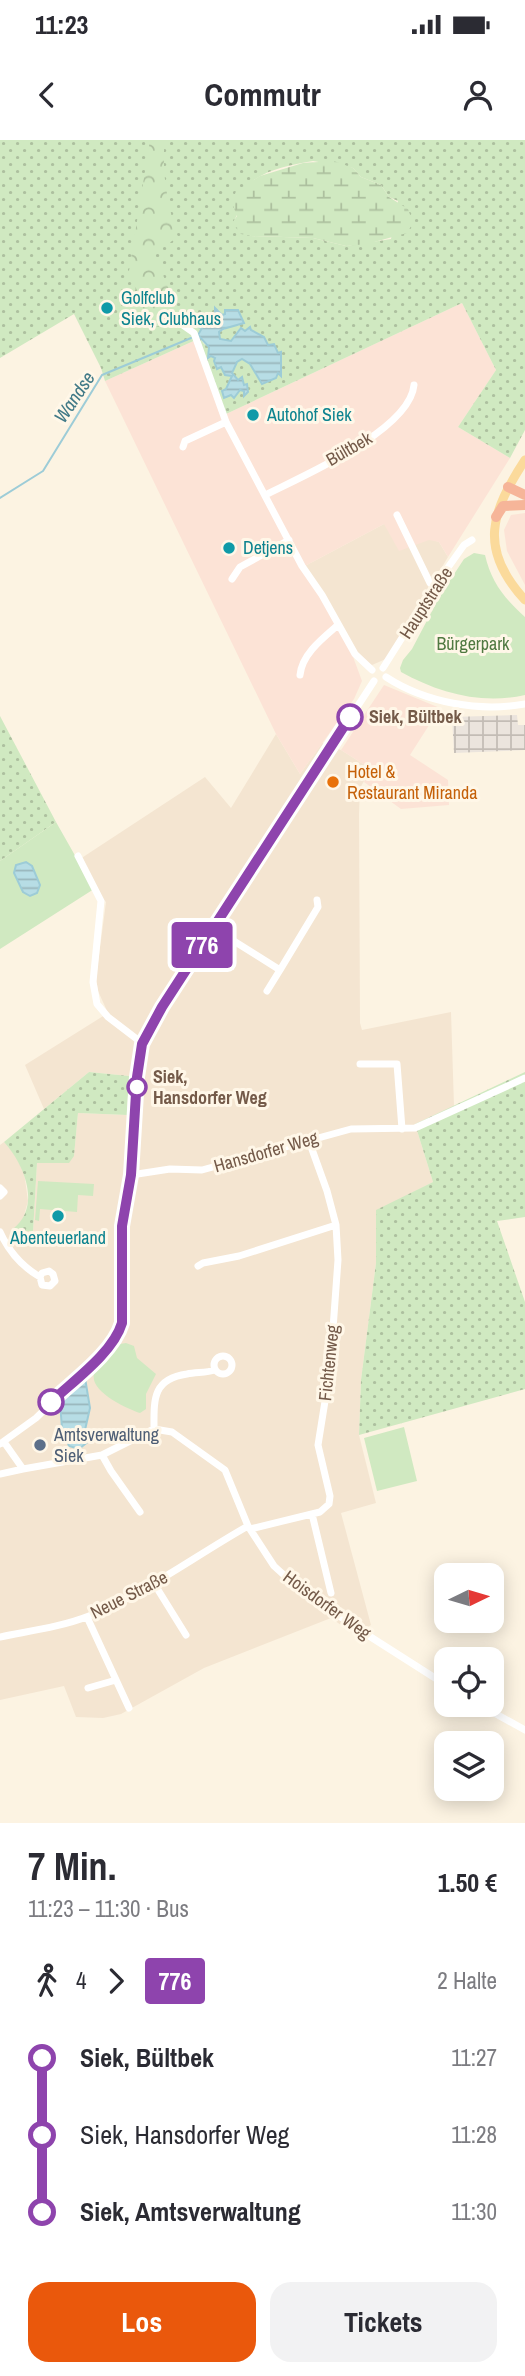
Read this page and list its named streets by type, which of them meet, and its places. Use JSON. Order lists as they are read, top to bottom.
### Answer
{
  "streets": {
    "street": [
      "Bültbek",
      "Hauptstraße",
      "Hansdorfer Weg",
      "Fichtenweg",
      "Neue Straße",
      "Hoisdorfer Weg"
    ]
  },
  "crossings": [
    ["Hansdorfer Weg", "Fichtenweg"],
    ["Neue Straße", "Hoisdorfer Weg"]
  ],
  "water": ["Wandse"],
  "parks": ["Bürgerpark"],
  "places": [
    "Golfclub Siek, Clubhaus",
    "Autohof Siek",
    "Detjens",
    "Siek, Bültbek",
    "Hotel & Restaurant Miranda",
    "Siek, Hansdorfer Weg",
    "Abenteuerland",
    "Amtsverwaltung Siek"
  ],
  "lines": ["bus line 776"],
  "north": "right",
  "page": {
    "status": "11:23",
    "header": "Commutr",
    "on_map": "776",
    "heading": ["7 Min.", "11:23 – 11:30 · Bus", "1.50 €"],
    "legs": ["4", "776", "2 Halte"],
    "list": [
      {
        "name": "Siek, Bültbek",
        "value": "11:27"
      },
      {
        "name": "Siek, Hansdorfer Weg",
        "value": "11:28"
      },
      {
        "name": "Siek, Amtsverwaltung",
        "value": "11:30"
      }
    ],
    "buttons": ["Los", "Tickets"]
  }
}
